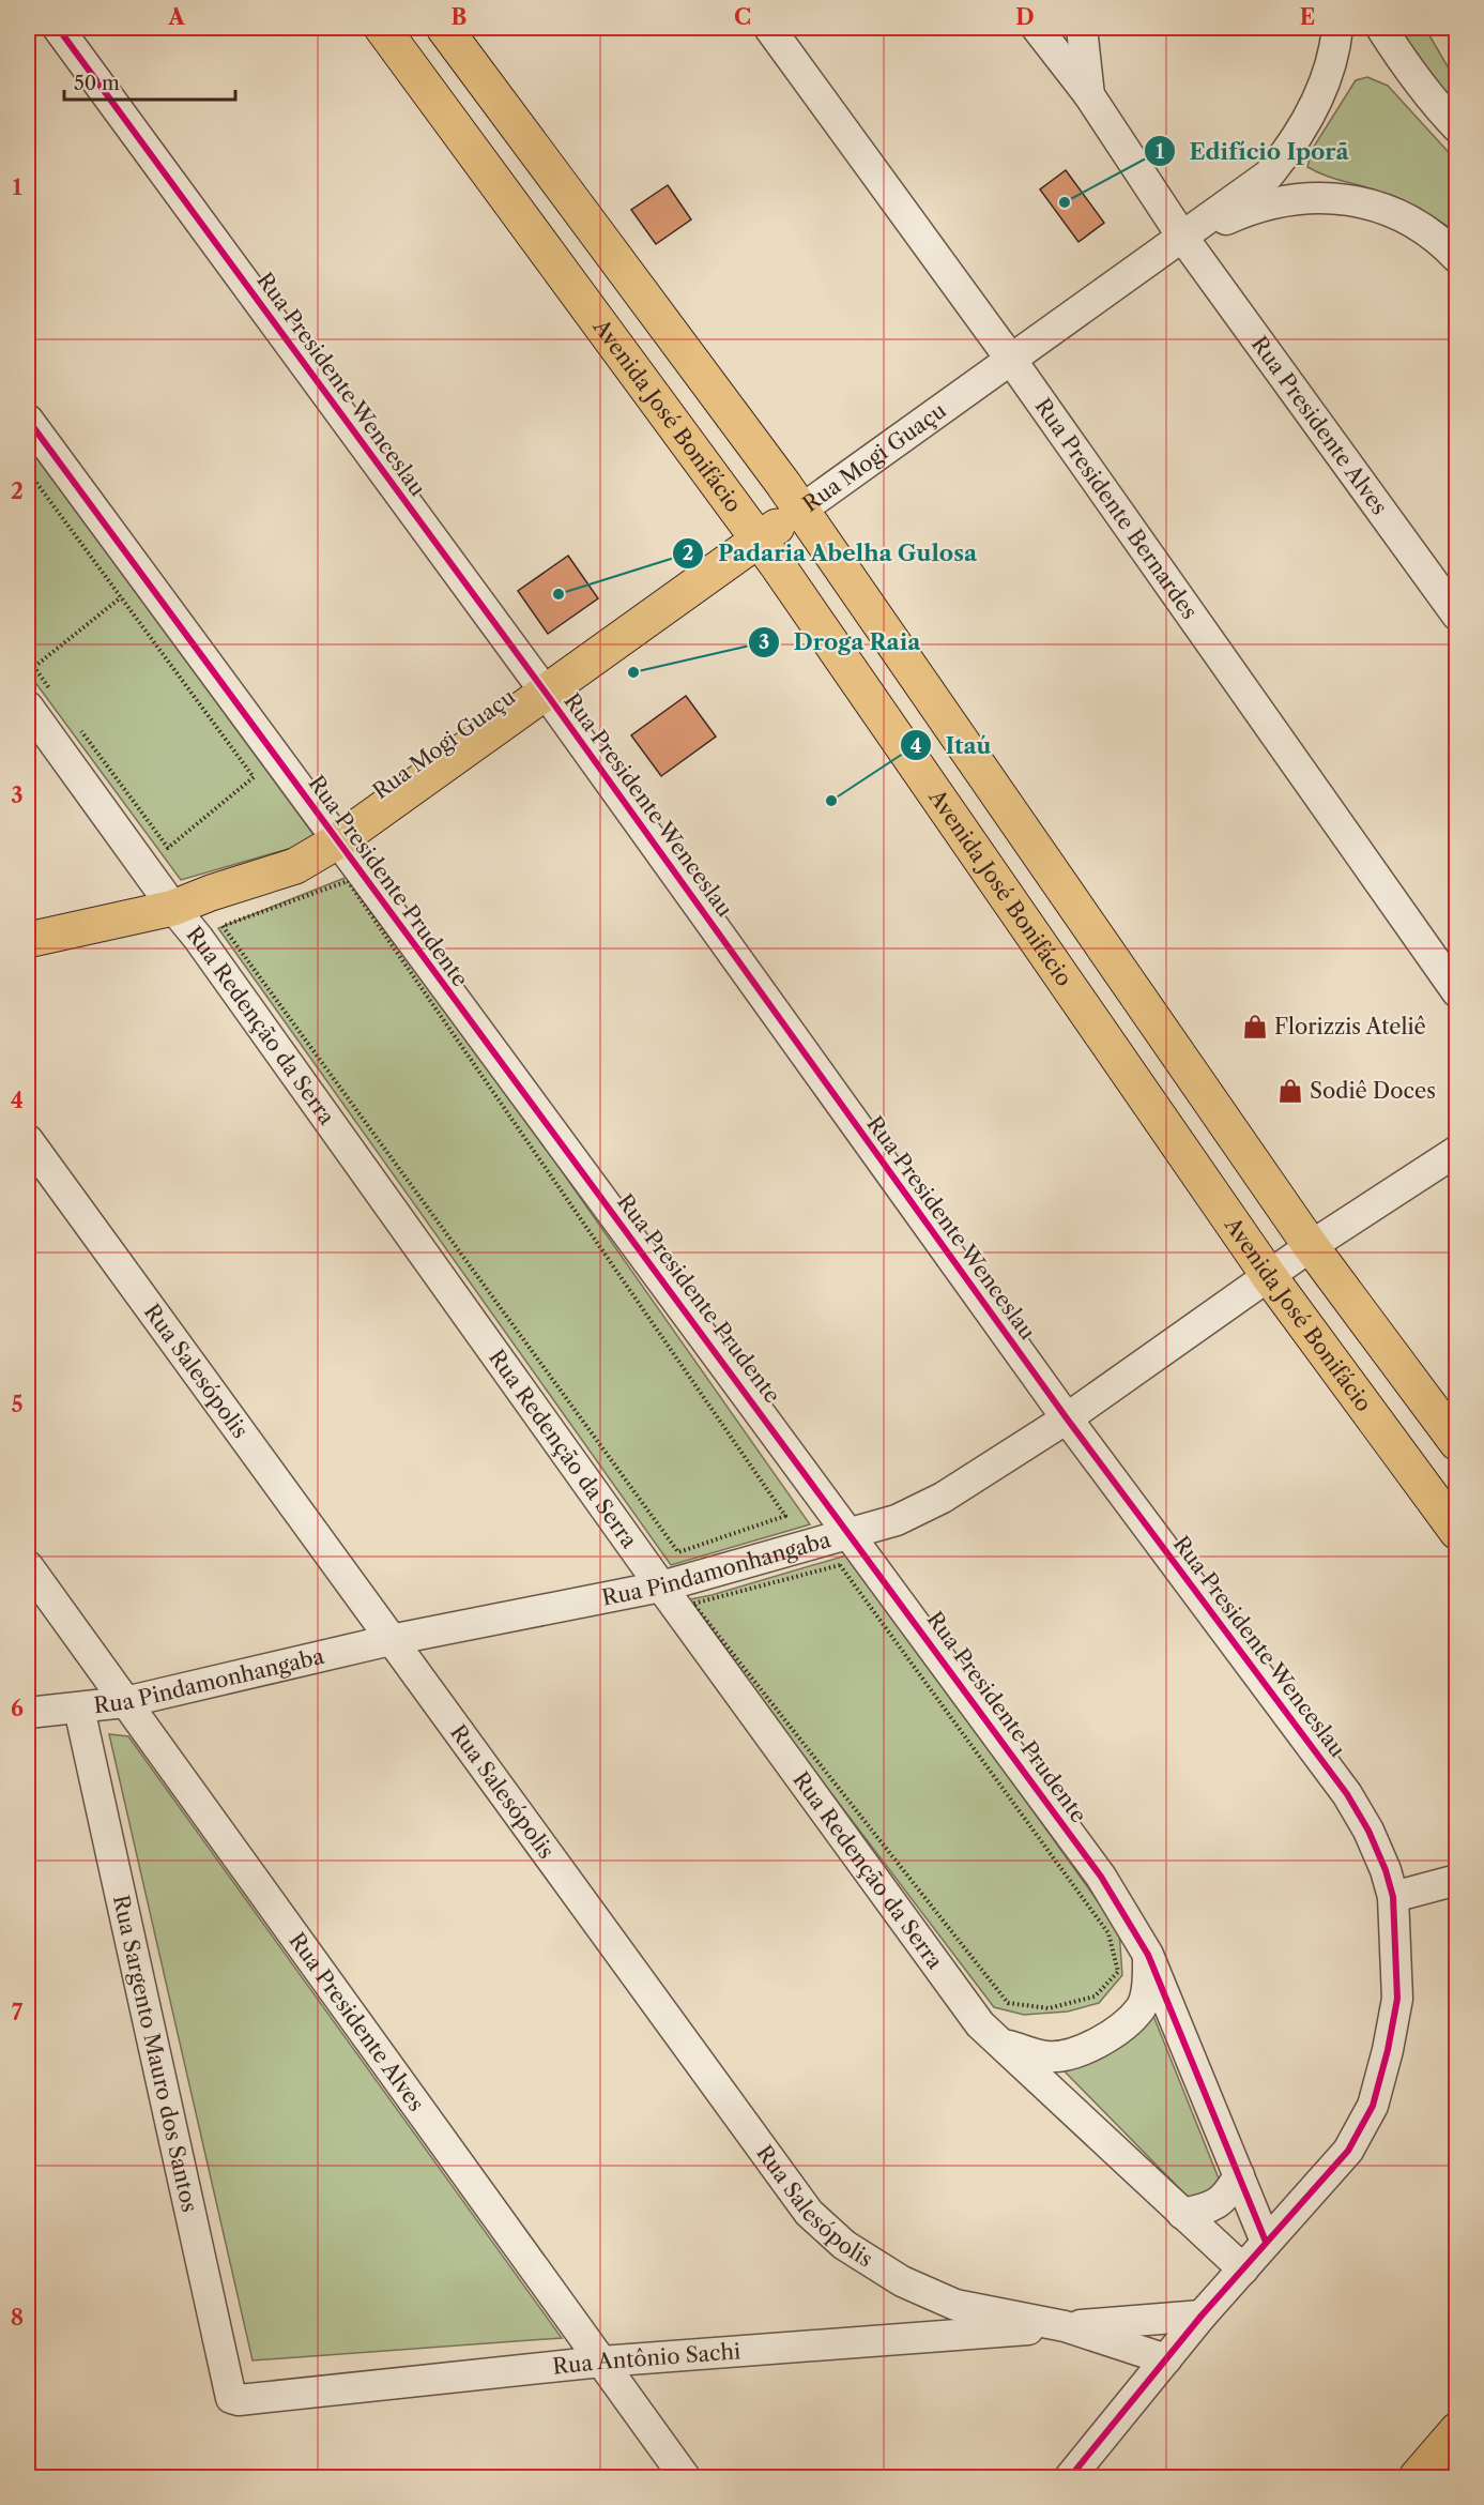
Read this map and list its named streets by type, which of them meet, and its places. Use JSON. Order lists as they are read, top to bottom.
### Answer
{
  "streets": {
    "main road": ["Avenida José Bonifácio", "Rua Mogi Guaçu"],
    "street": [
      "Rua Presidente Wenceslau",
      "Rua Presidente Alves",
      "Rua Presidente Bernardes",
      "Rua Presidente Prudente",
      "Rua Redenção da Serra",
      "Rua Salesópolis",
      "Rua Pindamonhangaba",
      "Rua Sargento Mauro dos Santos",
      "Rua Antônio Sachi"
    ]
  },
  "crossings": [
    ["Rua Presidente Wenceslau", "Rua Mogi Guaçu"],
    ["Rua Presidente Wenceslau", "Rua Presidente Prudente"],
    ["Rua Presidente Wenceslau", "Rua Redenção da Serra"],
    ["Rua Presidente Wenceslau", "Rua Pindamonhangaba"],
    ["Rua Presidente Wenceslau", "Rua Antônio Sachi"],
    ["Avenida José Bonifácio", "Rua Mogi Guaçu"],
    ["Avenida José Bonifácio", "Rua Pindamonhangaba"],
    ["Rua Presidente Alves", "Rua Mogi Guaçu"],
    ["Rua Presidente Alves", "Rua Pindamonhangaba"],
    ["Rua Presidente Alves", "Rua Antônio Sachi"],
    ["Rua Mogi Guaçu", "Rua Presidente Bernardes"],
    ["Rua Mogi Guaçu", "Rua Presidente Prudente"],
    ["Rua Mogi Guaçu", "Rua Redenção da Serra"],
    ["Rua Presidente Prudente", "Rua Pindamonhangaba"],
    ["Rua Redenção da Serra", "Rua Pindamonhangaba"],
    ["Rua Salesópolis", "Rua Pindamonhangaba"],
    ["Rua Salesópolis", "Rua Antônio Sachi"],
    ["Rua Pindamonhangaba", "Rua Sargento Mauro dos Santos"],
    ["Rua Sargento Mauro dos Santos", "Rua Antônio Sachi"]
  ],
  "places": {
    "other": [
      "Edifício Iporã",
      "Padaria Abelha Gulosa",
      "Droga Raia",
      "Itaú"
    ],
    "shop": ["Florizzis Ateliê", "Sodiê Doces"]
  },
  "scale_bar": "50 m",
  "grid": {
    "columns": [
      "A",
      "B",
      "C",
      "D",
      "E"
    ],
    "rows": [
      "1",
      "2",
      "3",
      "4",
      "5",
      "6",
      "7",
      "8"
    ]
  }
}
